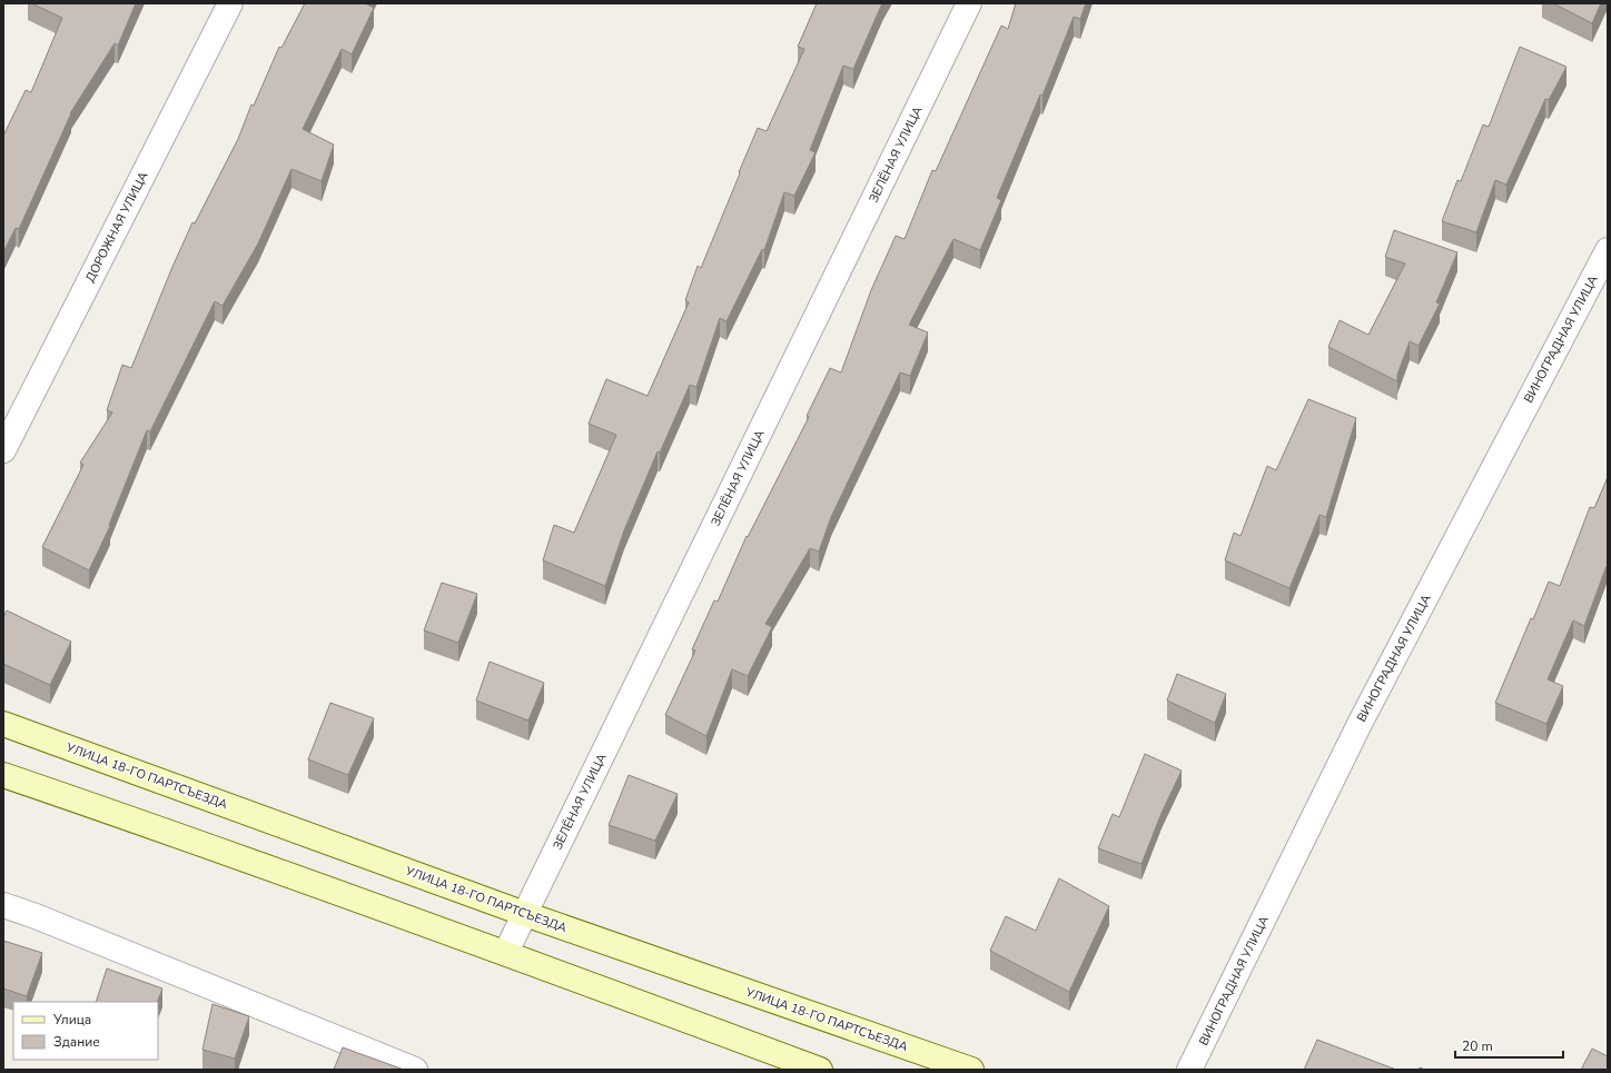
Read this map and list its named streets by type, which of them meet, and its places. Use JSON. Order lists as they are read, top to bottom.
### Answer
{
  "streets": {
    "main road": ["УЛИЦА 18-ГО ПАРТСЪЕЗДА"],
    "street": ["ЗЕЛЁНАЯ УЛИЦА", "ДОРОЖНАЯ УЛИЦА", "ВИНОГРАДНАЯ УЛИЦА"]
  },
  "crossings": [
    ["ЗЕЛЁНАЯ УЛИЦА", "УЛИЦА 18-ГО ПАРТСЪЕЗДА"]
  ],
  "legend": ["Улица", "Здание"],
  "scale_bar": "20 m"
}
